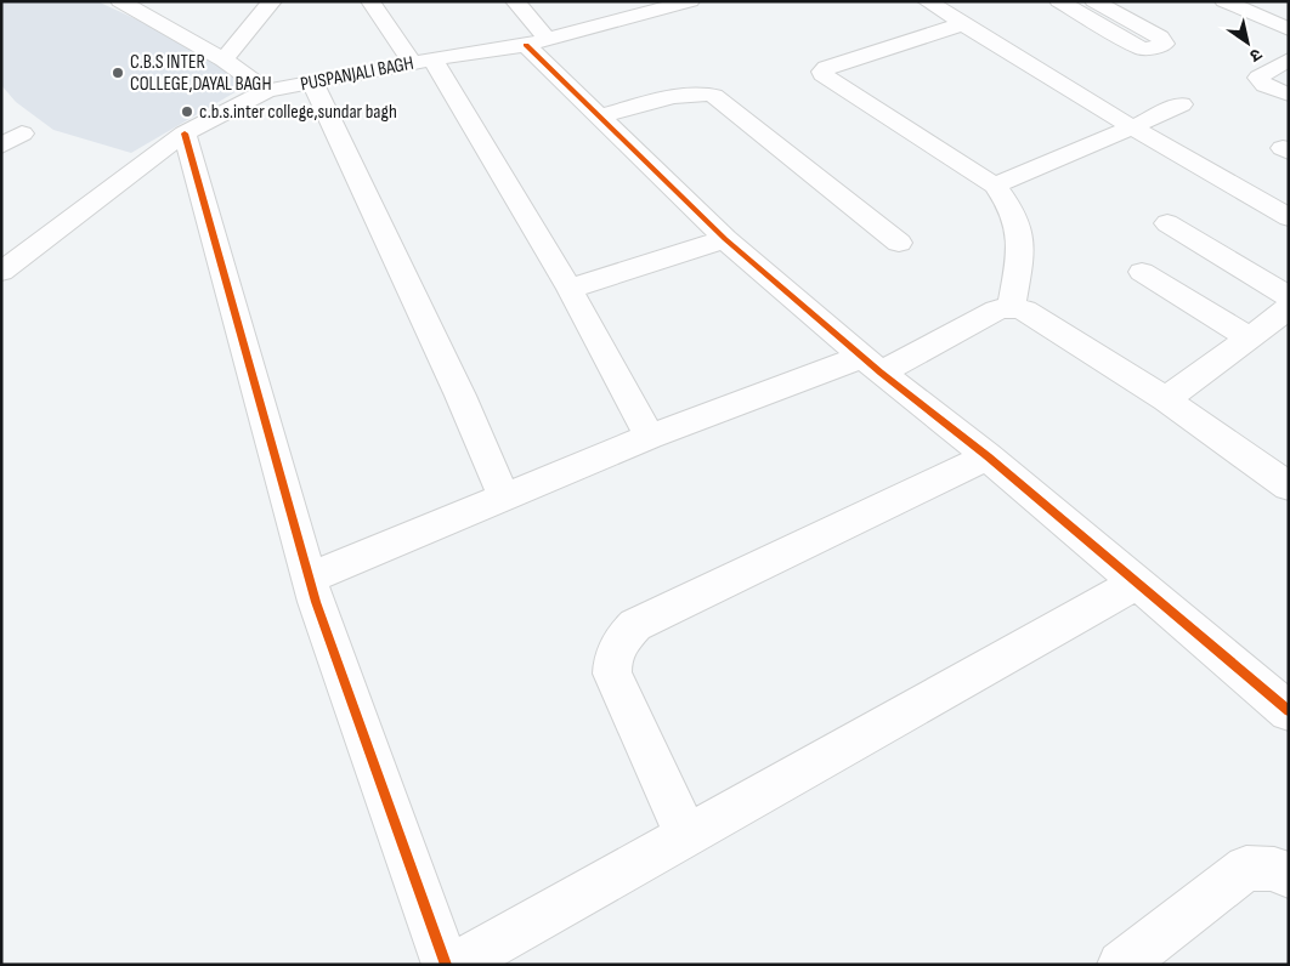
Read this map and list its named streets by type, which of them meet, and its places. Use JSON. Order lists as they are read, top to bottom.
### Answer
{
  "streets": {
    "street": ["PUSPANJALI BAGH"]
  },
  "places": ["C.B.S INTER COLLEGE,DAYAL BAGH", "c.b.s.inter college,sundar bagh"],
  "north": "bottom right"
}
